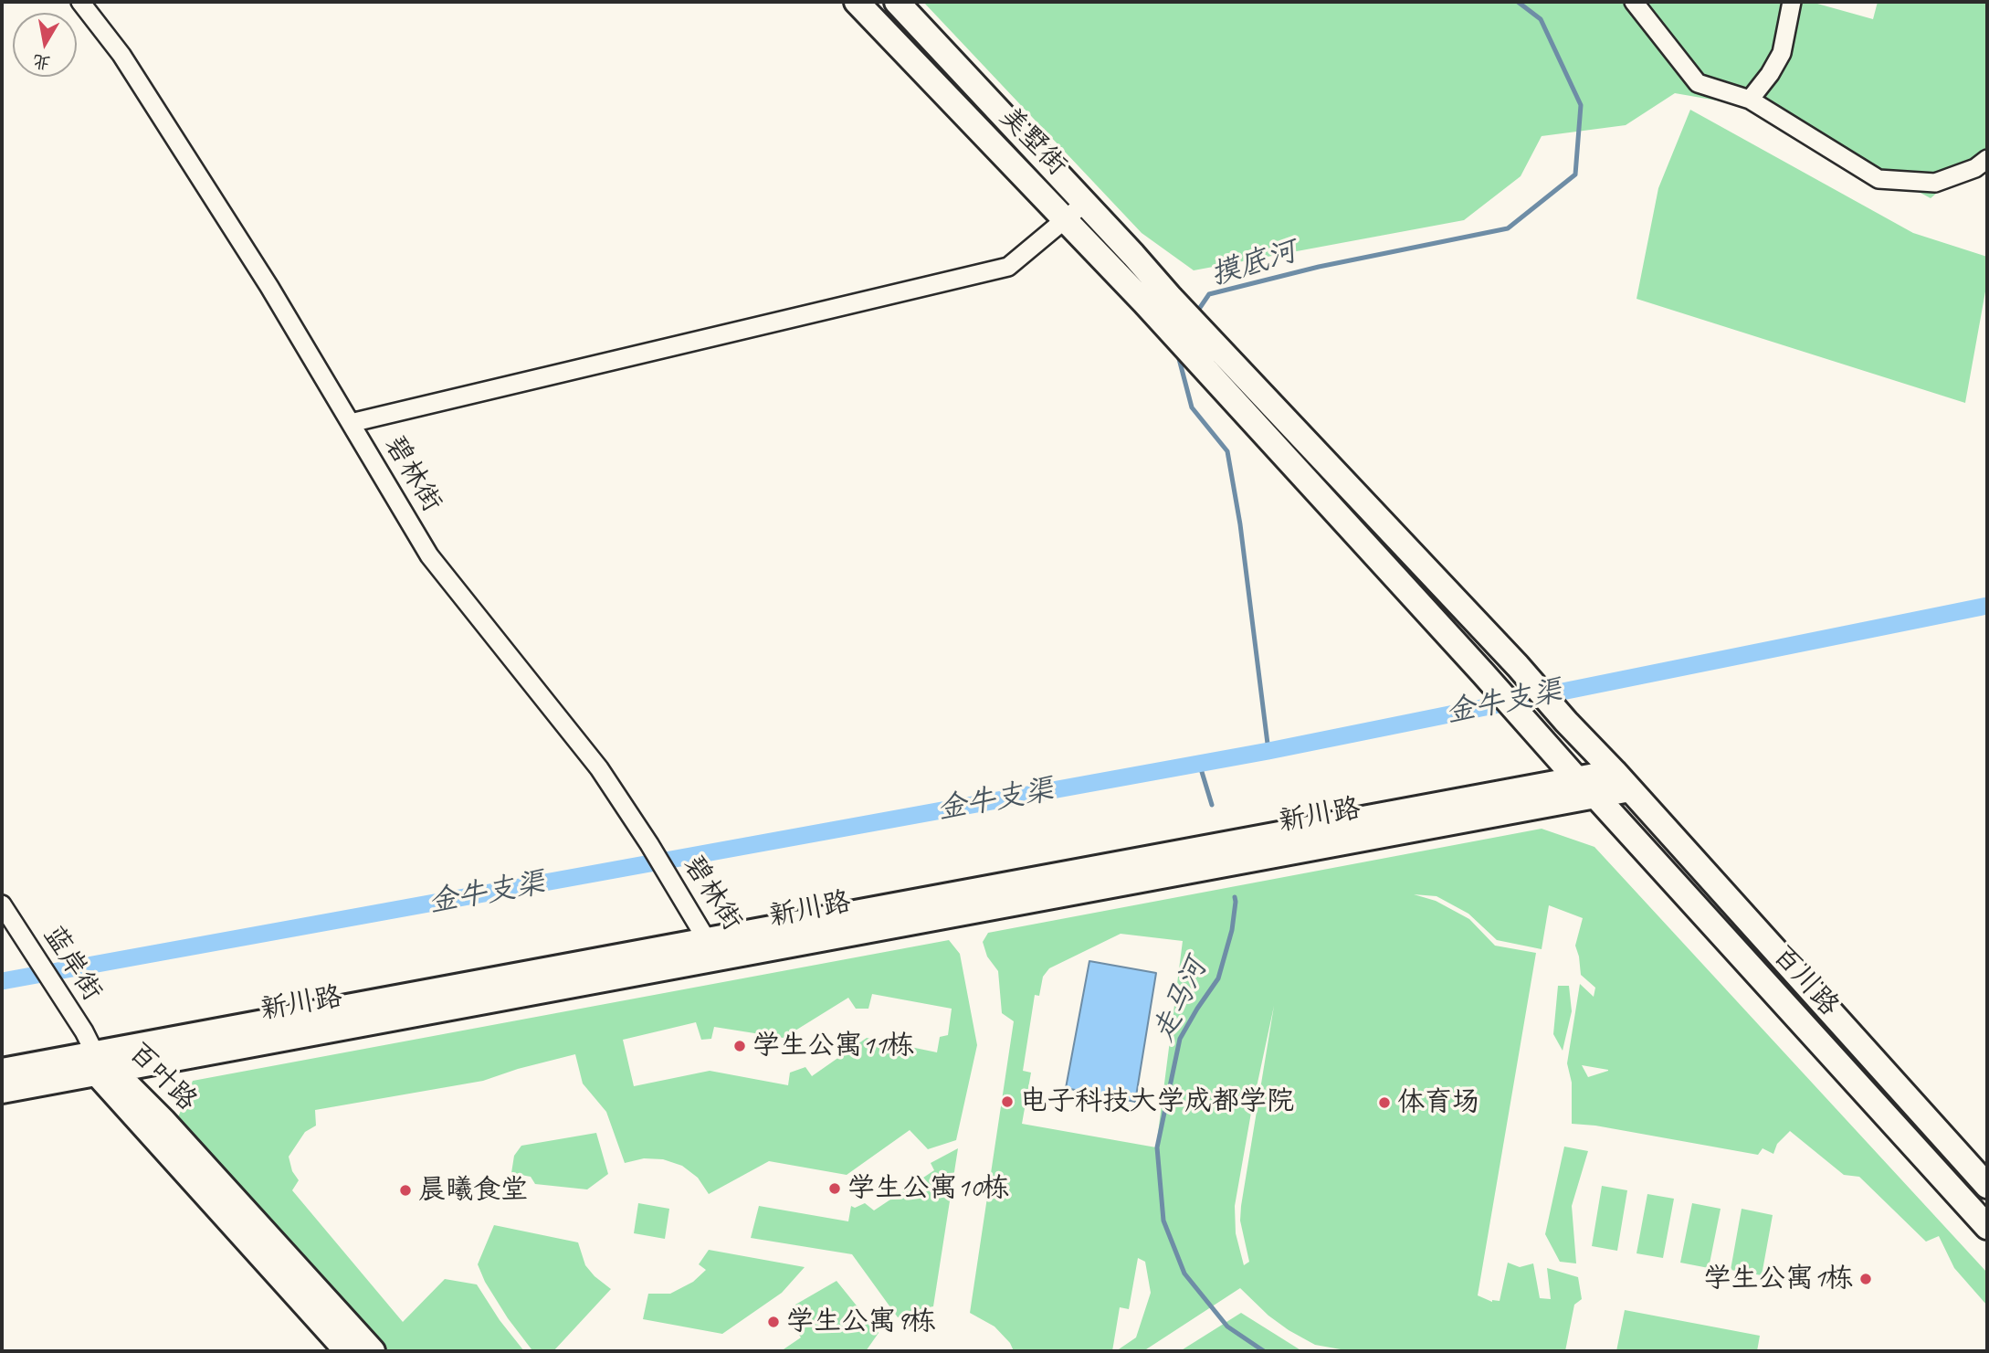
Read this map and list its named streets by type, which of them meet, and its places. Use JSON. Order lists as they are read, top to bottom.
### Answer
{
  "streets": {
    "street": [
      "美墅街",
      "碧林街",
      "新川路",
      "蓝岸街",
      "百川路",
      "百叶路"
    ]
  },
  "crossings": [
    ["美墅街", "百川路"],
    ["碧林街", "新川路"],
    ["新川路", "蓝岸街"],
    ["新川路", "百川路"],
    ["新川路", "百叶路"],
    ["蓝岸街", "百叶路"]
  ],
  "water": ["摸底河", "金牛支渠", "走马河"],
  "places": [
    "学生公寓11栋",
    "电子科技大学成都学院",
    "体育场",
    "学生公寓10栋",
    "晨曦食堂",
    "学生公寓1栋",
    "学生公寓9栋"
  ],
  "north": "bottom"
}
